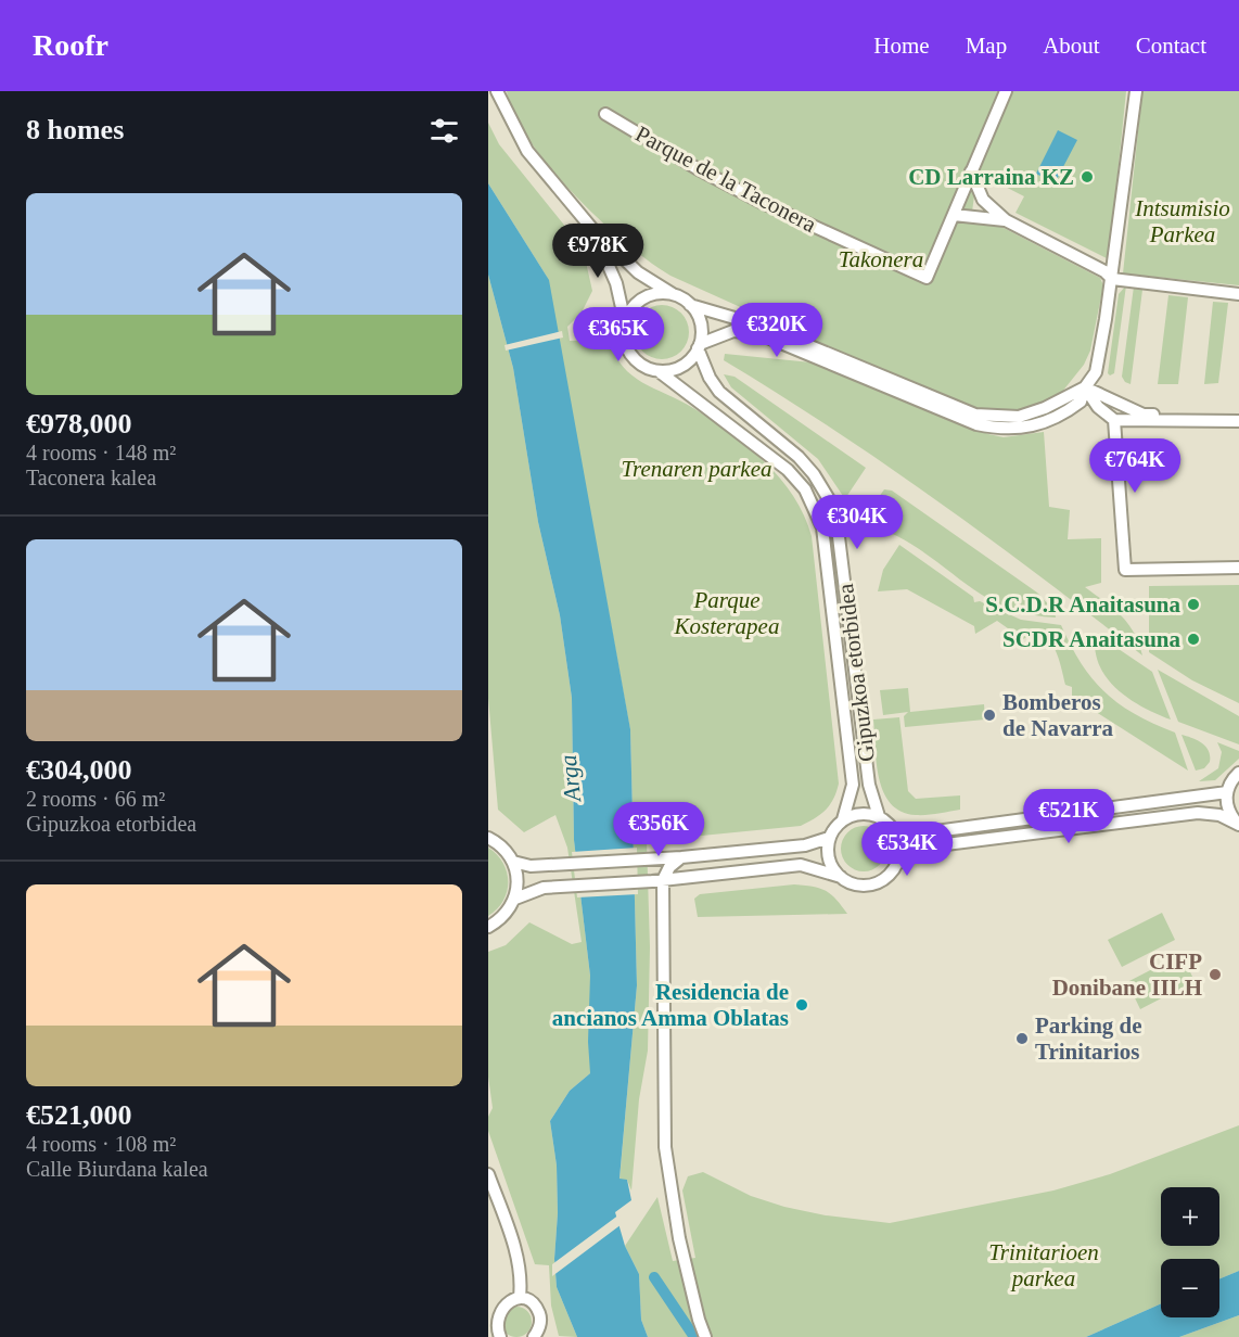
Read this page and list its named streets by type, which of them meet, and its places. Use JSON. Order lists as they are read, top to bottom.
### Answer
{
  "streets": {
    "street": ["Parque de la Taconera", "Gipuzkoa etorbidea"]
  },
  "water": ["Arga"],
  "parks": [
    "Intsumisio Parkea",
    "Takonera",
    "Trenaren parkea",
    "Parque Kosterapea",
    "Trinitarioen parkea"
  ],
  "places": [
    "CD Larraina KZ",
    "S.C.D.R Anaitasuna",
    "SCDR Anaitasuna",
    "Bomberos de Navarra",
    "CIFP Donibane IILH",
    "Residencia de ancianos Amma Oblatas",
    "Parking de Trinitarios"
  ],
  "page": {
    "header": "Roofr",
    "nav": [
      "Home",
      "Map",
      "About",
      "Contact"
    ],
    "heading": "8 homes",
    "list": [
      {
        "name": "€978,000",
        "note": "4 rooms · 148 m² · Taconera kalea"
      },
      {
        "name": "€304,000",
        "note": "2 rooms · 66 m² · Gipuzkoa etorbidea"
      },
      {
        "name": "€521,000",
        "note": "4 rooms · 108 m² · Calle Biurdana kalea"
      }
    ],
    "price": [
      "€978K",
      "€320K",
      "€365K",
      "€764K",
      "€304K",
      "€521K",
      "€356K",
      "€534K"
    ],
    "map_buttons": ["+", "−"]
  }
}
